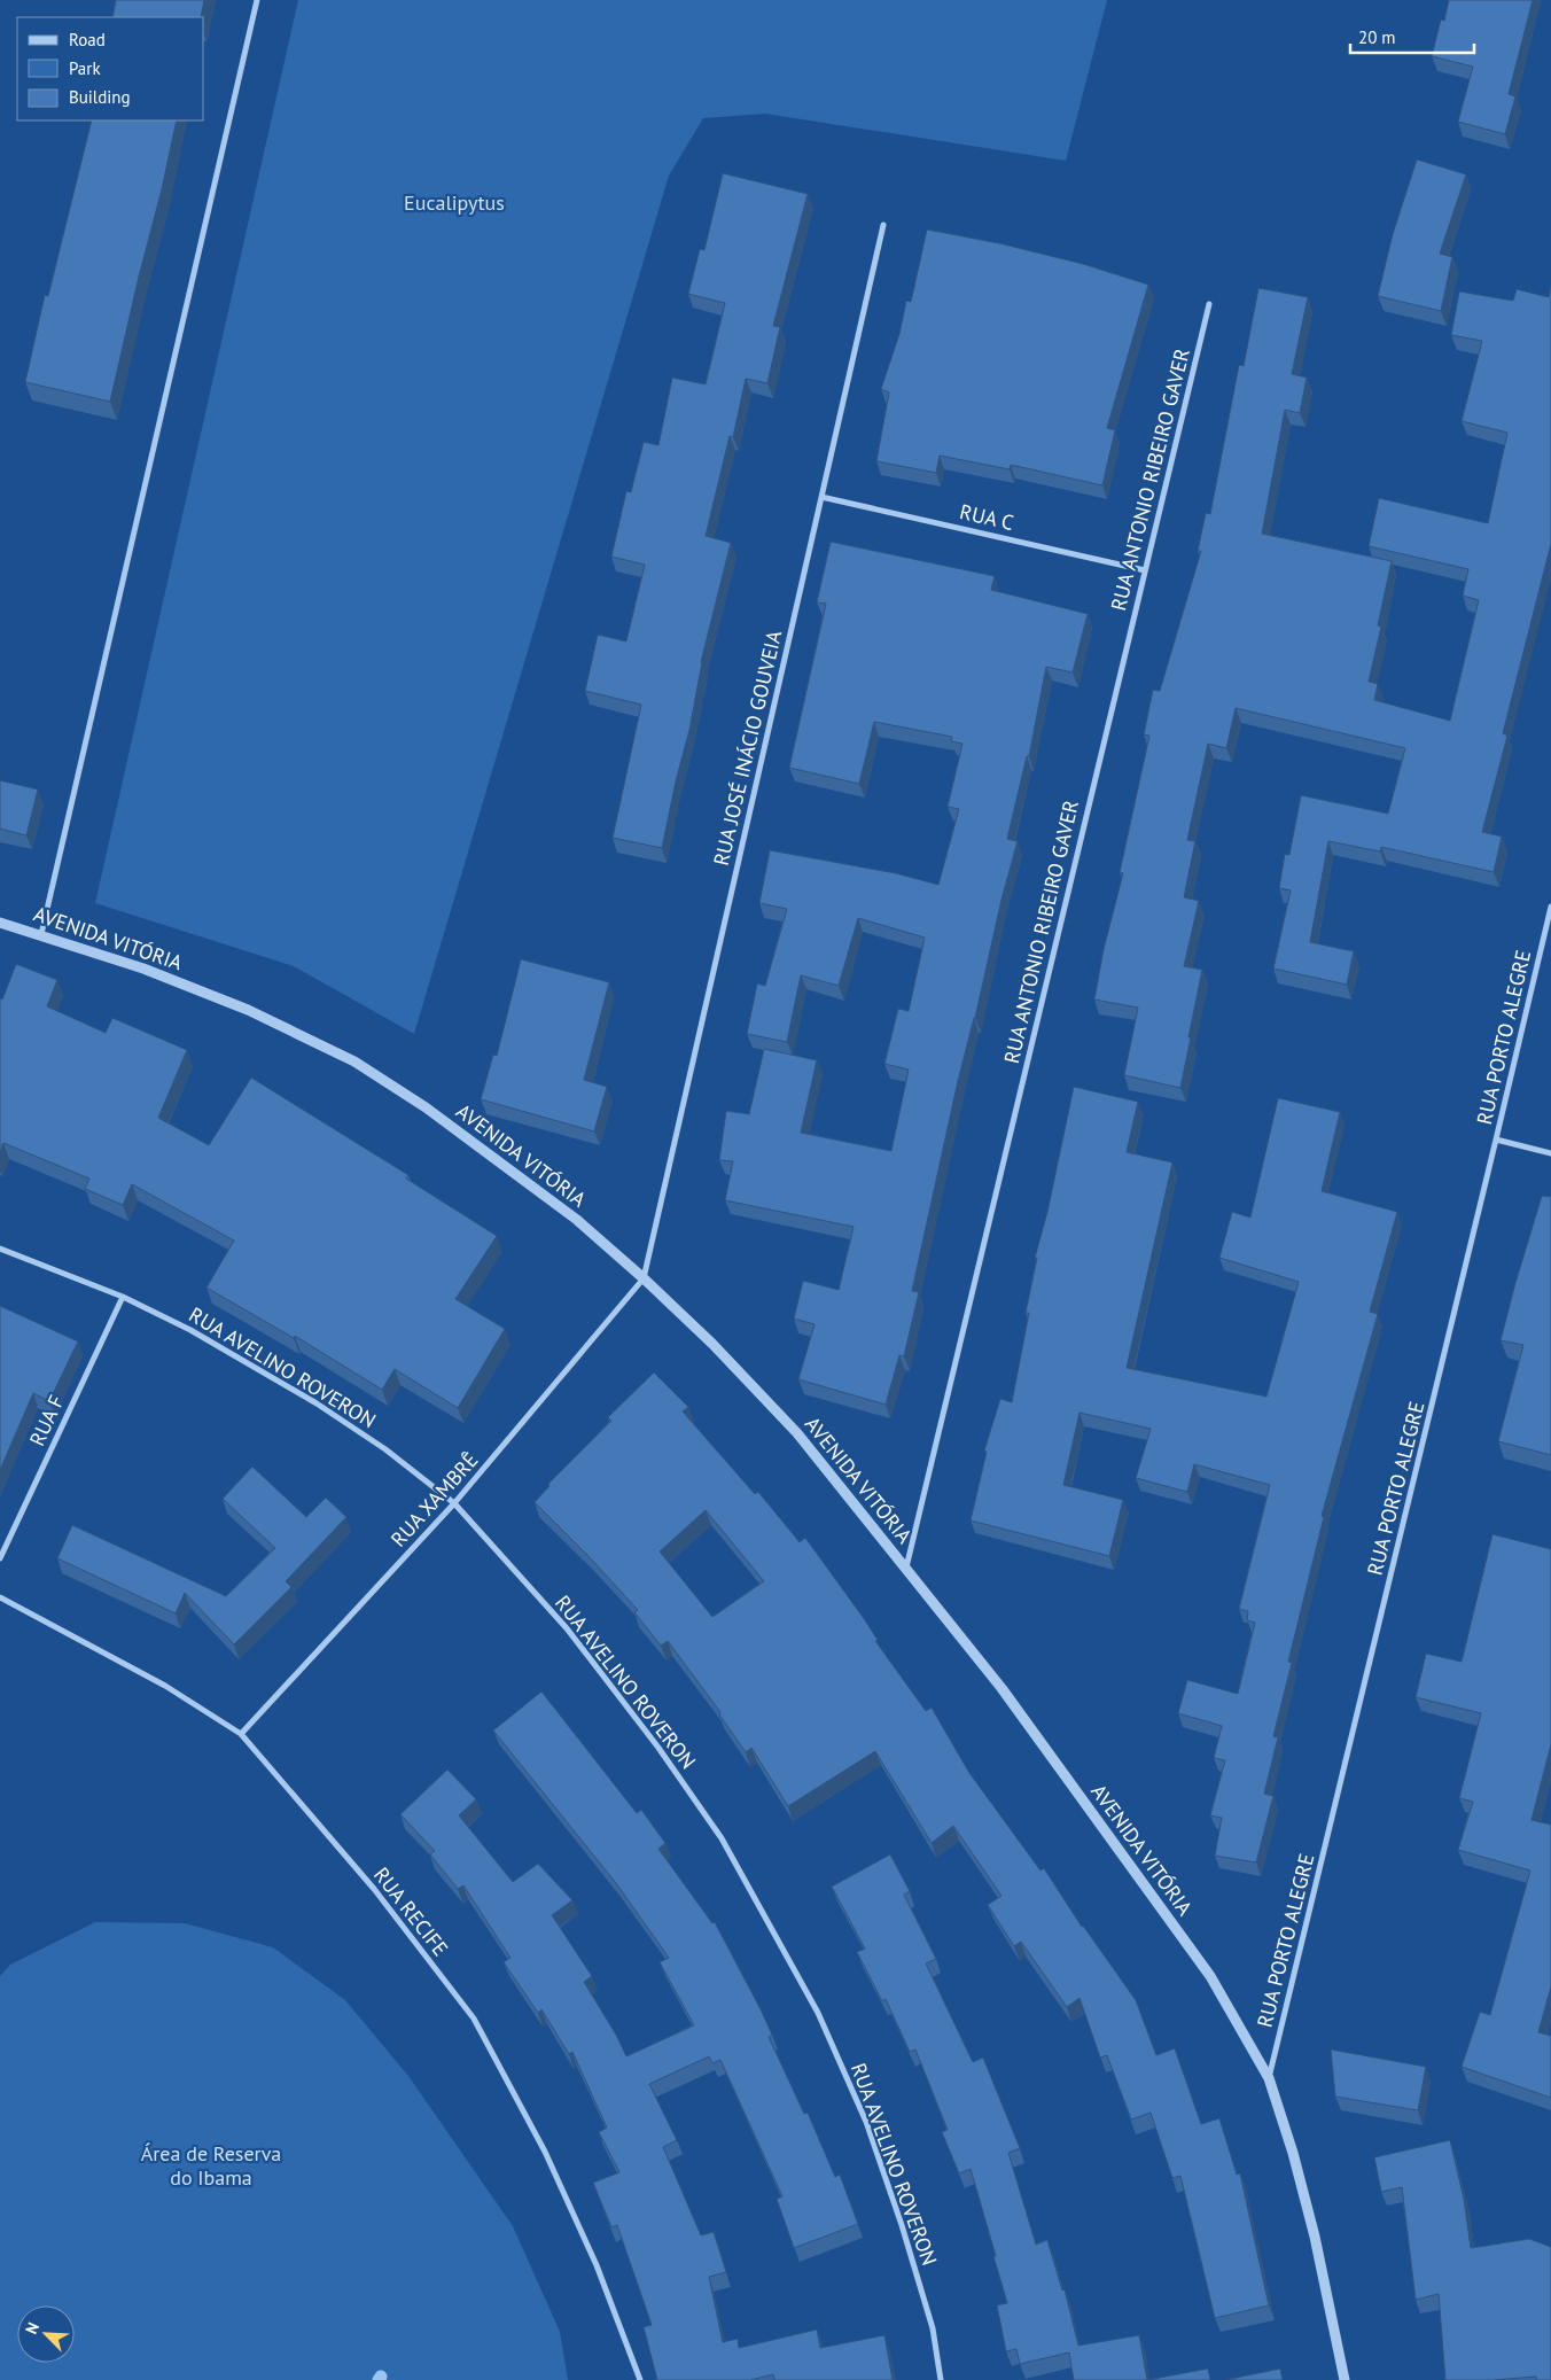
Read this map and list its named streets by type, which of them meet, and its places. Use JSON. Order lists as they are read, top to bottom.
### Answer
{
  "streets": {
    "street": [
      "RUA ANTONIO RIBEIRO GAVER",
      "RUA C",
      "RUA JOSÉ INÁCIO GOUVEIA",
      "AVENIDA VITÓRIA",
      "RUA PORTO ALEGRE",
      "RUA AVELINO ROVERON",
      "RUA F",
      "RUA XAMBRÊ",
      "RUA RECIFE"
    ]
  },
  "crossings": [
    ["RUA ANTONIO RIBEIRO GAVER", "RUA C"],
    ["RUA ANTONIO RIBEIRO GAVER", "AVENIDA VITÓRIA"],
    ["RUA C", "RUA JOSÉ INÁCIO GOUVEIA"],
    ["RUA JOSÉ INÁCIO GOUVEIA", "AVENIDA VITÓRIA"],
    ["RUA JOSÉ INÁCIO GOUVEIA", "RUA XAMBRÊ"],
    ["AVENIDA VITÓRIA", "RUA PORTO ALEGRE"],
    ["AVENIDA VITÓRIA", "RUA XAMBRÊ"],
    ["RUA AVELINO ROVERON", "RUA F"],
    ["RUA AVELINO ROVERON", "RUA XAMBRÊ"],
    ["RUA XAMBRÊ", "RUA RECIFE"]
  ],
  "parks": ["Eucalipytus", "Área de Reserva do Ibama"],
  "legend": ["Road", "Park", "Building"],
  "scale_bar": "20 m",
  "north": "top left"
}
